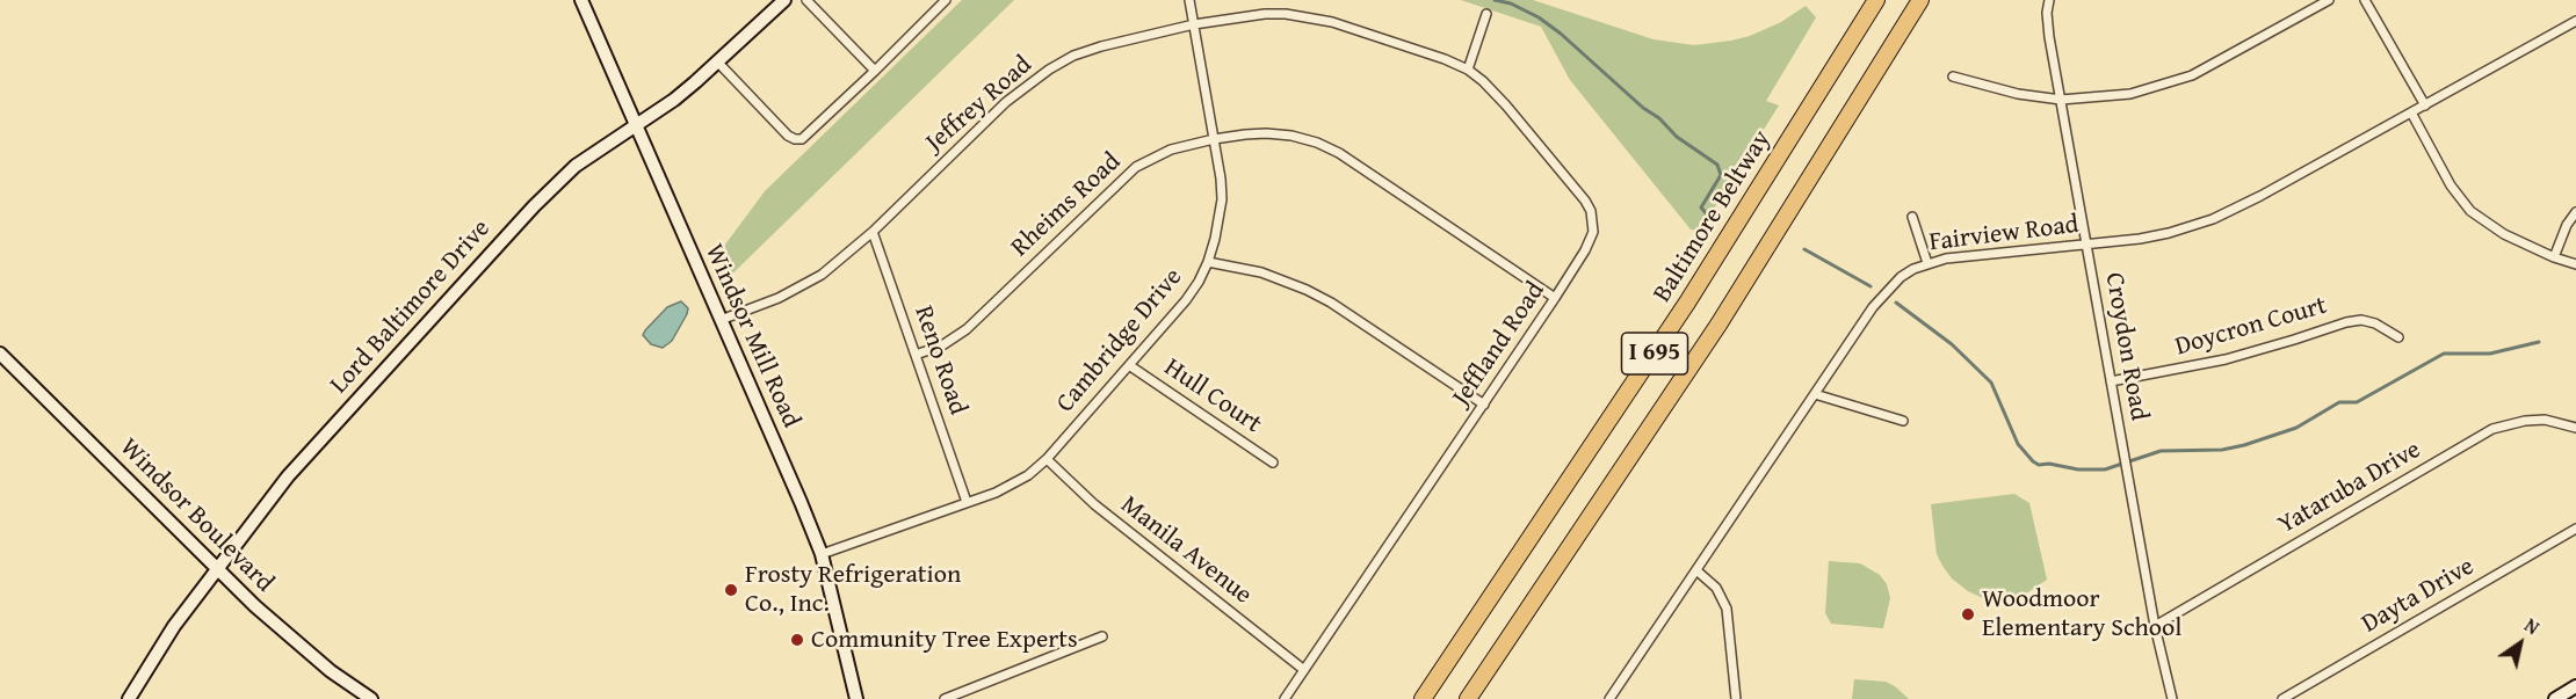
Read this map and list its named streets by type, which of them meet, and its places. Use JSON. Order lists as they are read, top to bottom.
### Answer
{
  "streets": {
    "highway": ["Baltimore Beltway", "I 695"],
    "main road": ["Lord Baltimore Drive", "Windsor Mill Road", "Windsor Boulevard"],
    "street": [
      "Jeffrey Road",
      "Rheims Road",
      "Fairview Road",
      "Doycron Court",
      "Cambridge Drive",
      "Jeffland Road",
      "Croydon Road",
      "Reno Road",
      "Hull Court",
      "Yataruba Drive",
      "Manila Avenue",
      "Dayta Drive"
    ]
  },
  "crossings": [
    ["Jeffrey Road", "Windsor Mill Road"],
    ["Jeffrey Road", "Cambridge Drive"],
    ["Jeffrey Road", "Jeffland Road"],
    ["Jeffrey Road", "Reno Road"],
    ["Rheims Road", "Cambridge Drive"],
    ["Rheims Road", "Jeffland Road"],
    ["Rheims Road", "Reno Road"],
    ["Fairview Road", "Croydon Road"],
    ["Lord Baltimore Drive", "Windsor Mill Road"],
    ["Lord Baltimore Drive", "Windsor Boulevard"],
    ["Doycron Court", "Croydon Road"],
    ["Windsor Mill Road", "Cambridge Drive"],
    ["Cambridge Drive", "Reno Road"],
    ["Cambridge Drive", "Hull Court"],
    ["Cambridge Drive", "Manila Avenue"],
    ["Jeffland Road", "Manila Avenue"],
    ["Croydon Road", "Yataruba Drive"]
  ],
  "places": ["Frosty Refrigeration Co., Inc.", "Woodmoor Elementary School", "Community Tree Experts"],
  "north": "top right"
}
